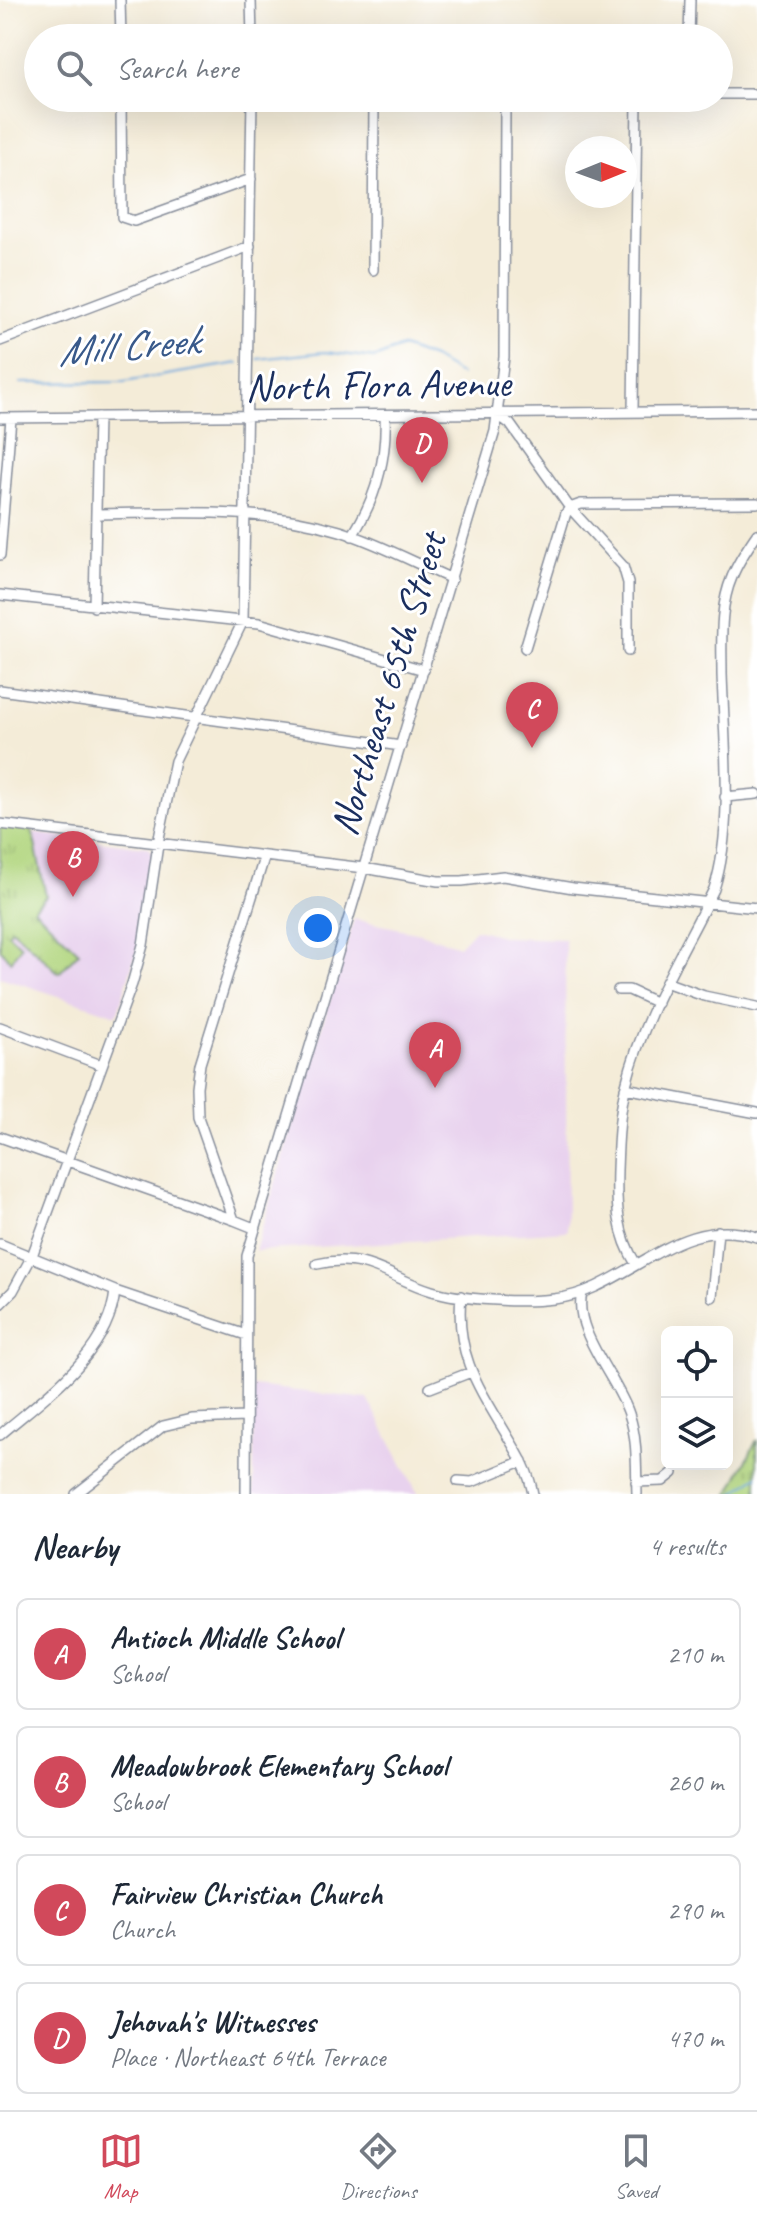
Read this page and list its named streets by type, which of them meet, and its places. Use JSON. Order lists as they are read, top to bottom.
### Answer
{
  "streets": {
    "street": ["North Flora Avenue", "Northeast 65th Street"]
  },
  "crossings": [
    ["North Flora Avenue", "Northeast 65th Street"]
  ],
  "water": ["Mill Creek"],
  "north": "right",
  "page": {
    "search": "Search here",
    "pins": [
      "D",
      "C",
      "B",
      "A"
    ],
    "heading": ["Nearby", "4 results"],
    "list": [
      {
        "mark": "A",
        "name": "Antioch Middle School",
        "note": "School",
        "value": "210 m"
      },
      {
        "mark": "B",
        "name": "Meadowbrook Elementary School",
        "note": "School",
        "value": "260 m"
      },
      {
        "mark": "C",
        "name": "Fairview Christian Church",
        "note": "Church",
        "value": "290 m"
      },
      {
        "mark": "D",
        "name": "Jehovah's Witnesses",
        "note": "Place · Northeast 64th Terrace",
        "value": "470 m"
      }
    ],
    "nav": ["Map", "Directions", "Saved"]
  }
}
